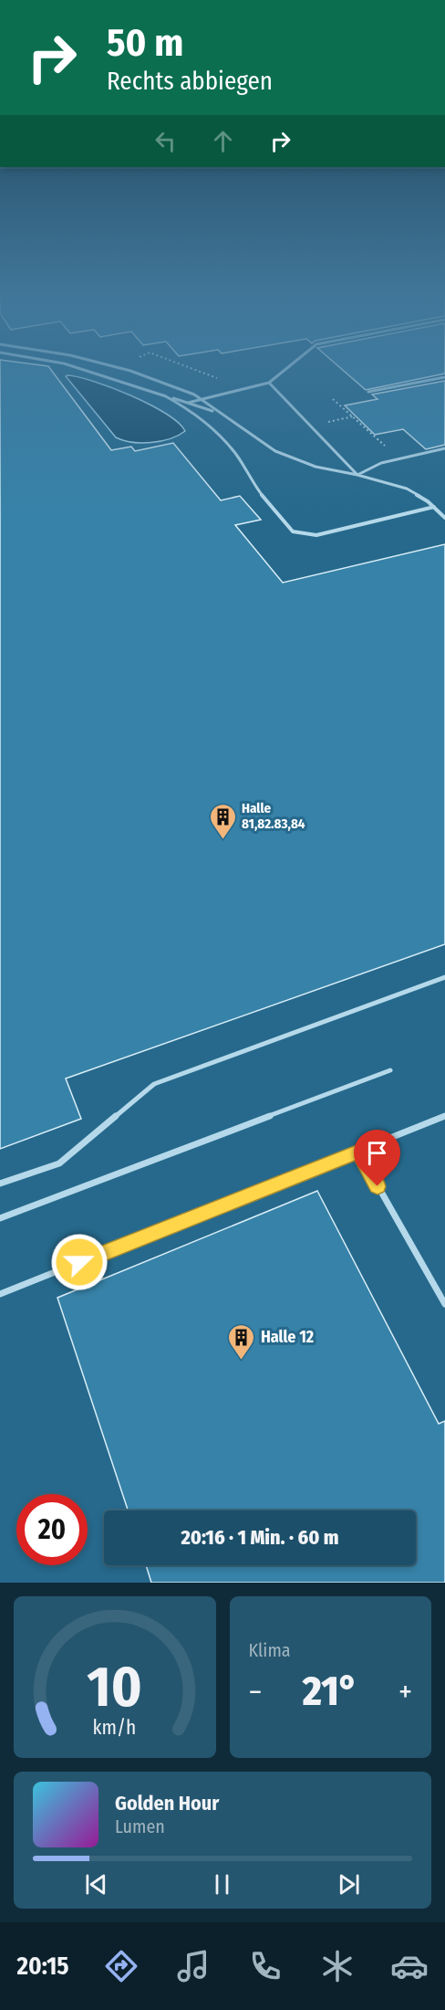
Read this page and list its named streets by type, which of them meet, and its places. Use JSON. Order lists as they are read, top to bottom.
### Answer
{
  "places": {
    "building": ["Halle 81,82.83,84", "Halle 12"]
  },
  "page": {
    "turn": ["50 m", "Rechts abbiegen"],
    "limit": "20",
    "trip": "20:16 · 1 Min. · 60 m",
    "tile": "Klima",
    "heat": ["−", "21°", "+"],
    "song": ["Golden Hour", "Lumen"],
    "tabs": "20:15",
    "gauge": ["10", "km/h"]
  }
}
